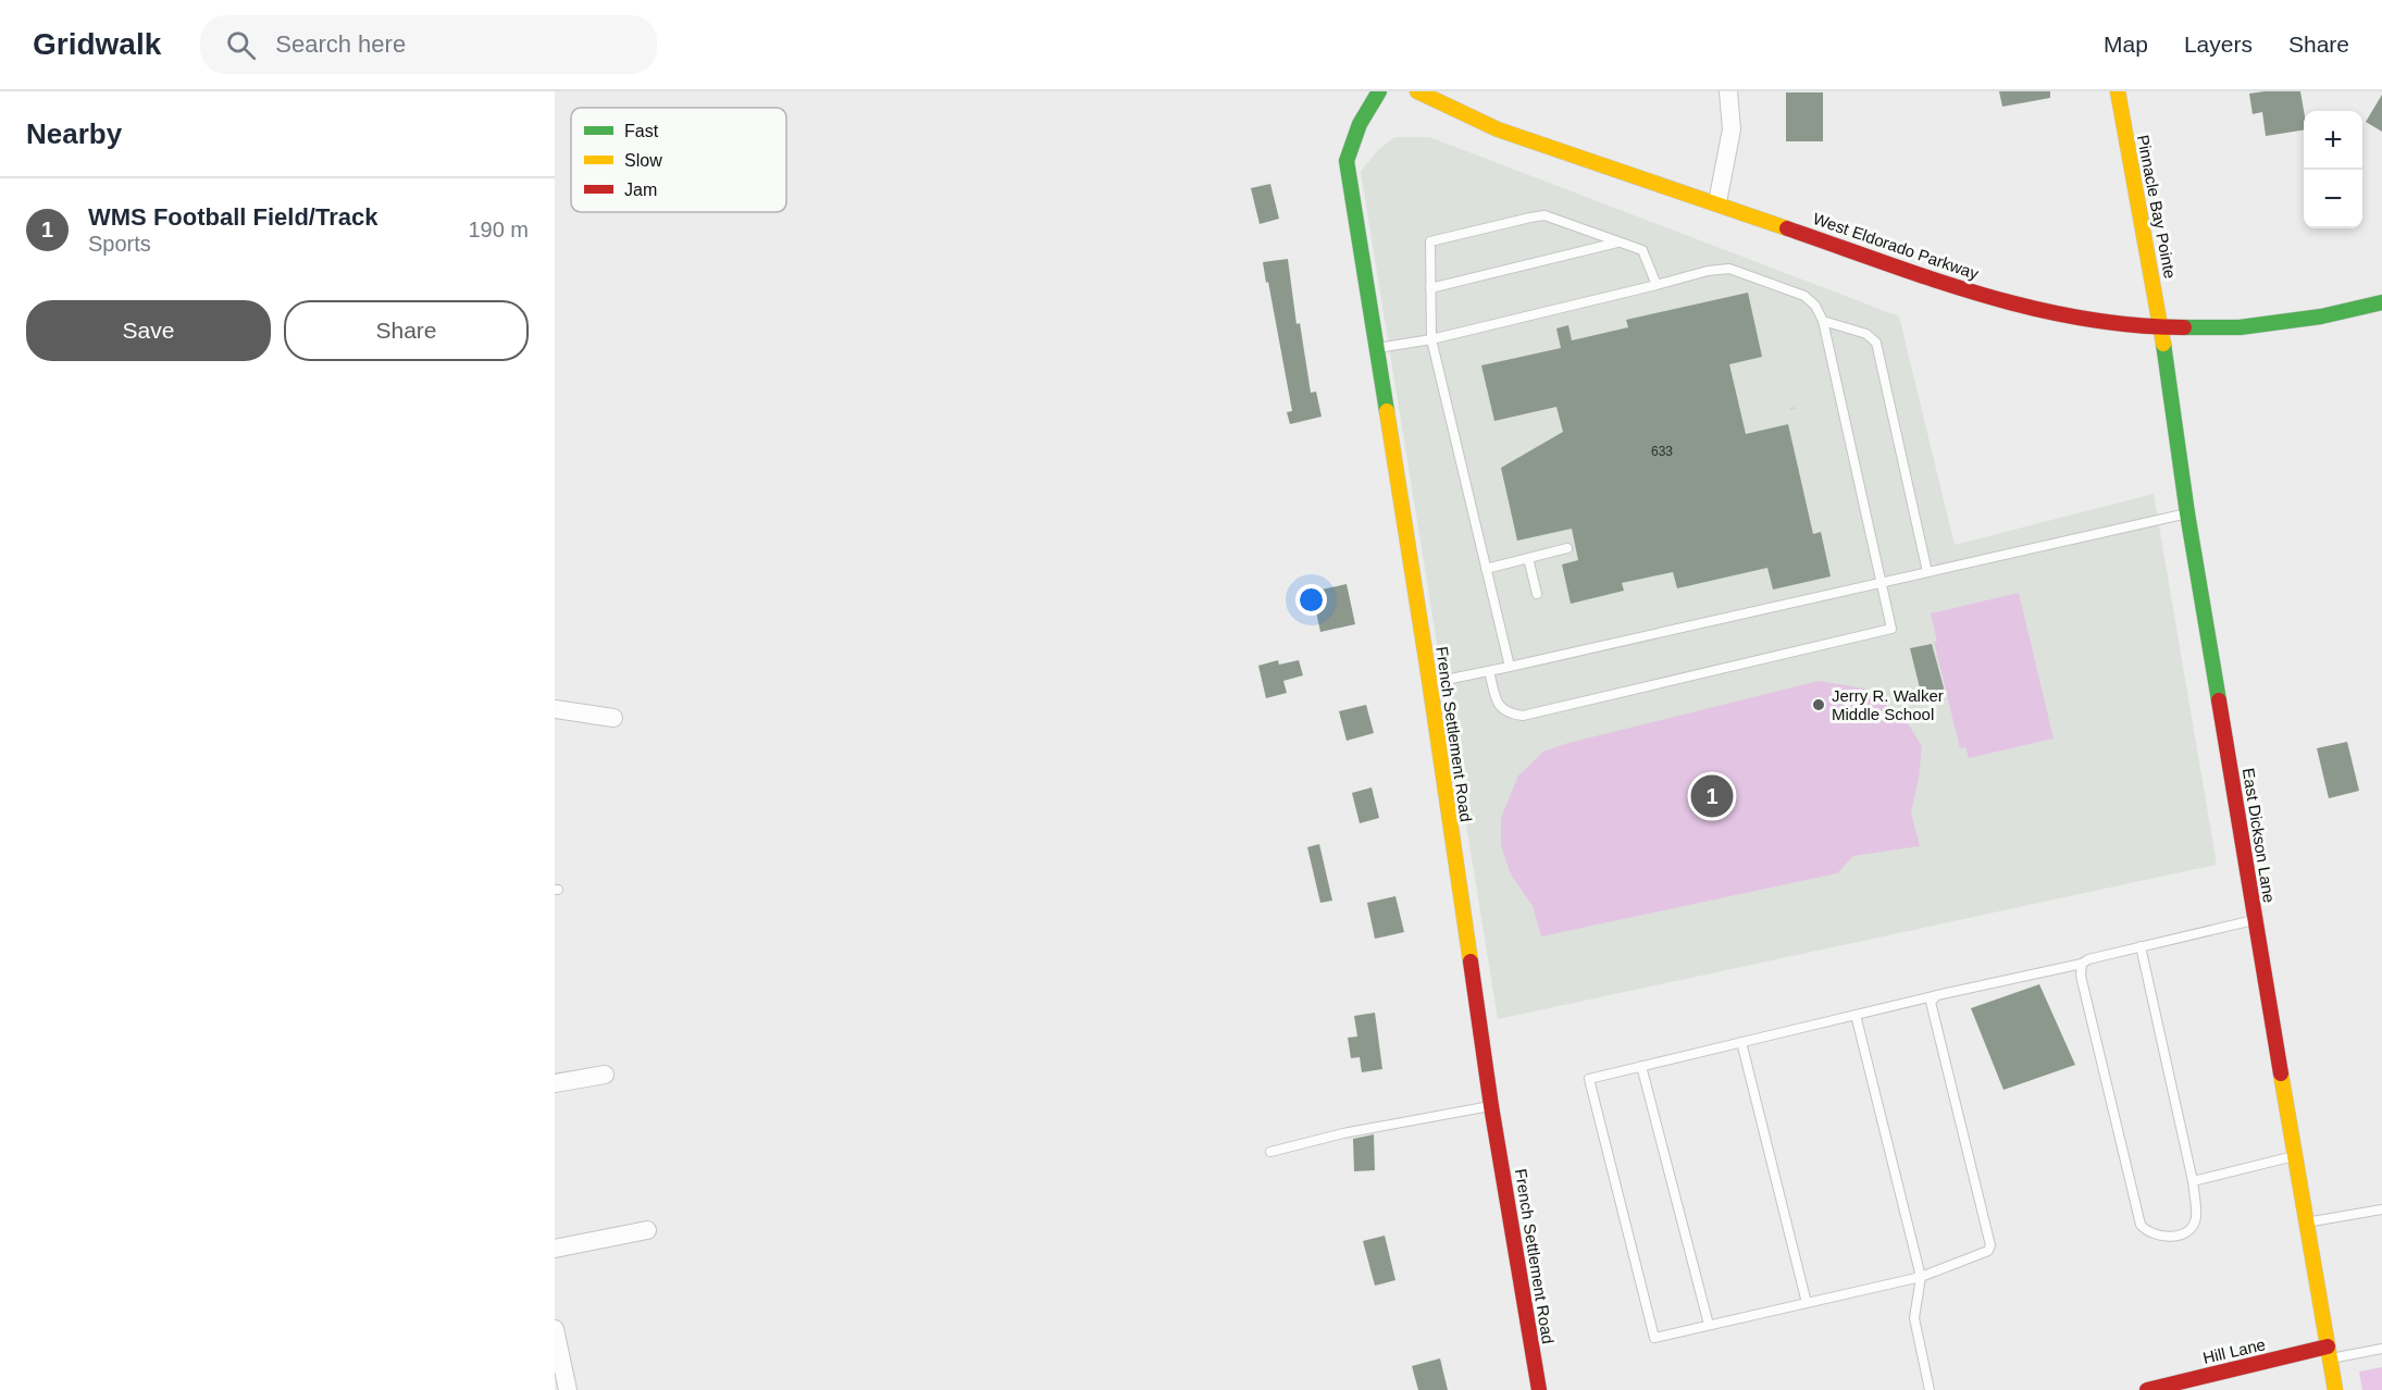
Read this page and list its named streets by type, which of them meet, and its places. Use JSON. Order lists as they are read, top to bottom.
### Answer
{
  "streets": {
    "street": [
      "Pinnacle Bay Pointe",
      "West Eldorado Parkway",
      "French Settlement Road",
      "East Dickson Lane",
      "Hill Lane"
    ]
  },
  "crossings": [
    ["Pinnacle Bay Pointe", "West Eldorado Parkway"],
    ["Pinnacle Bay Pointe", "East Dickson Lane"],
    ["West Eldorado Parkway", "East Dickson Lane"],
    ["East Dickson Lane", "Hill Lane"]
  ],
  "places": ["Jerry R. Walker Middle School"],
  "house_numbers": ["633"],
  "legend": ["Fast", "Slow", "Jam"],
  "page": {
    "header": "Gridwalk",
    "search": "Search here",
    "nav": ["Map", "Layers", "Share"],
    "heading": "Nearby",
    "map_buttons": ["+", "−"],
    "list": [
      {
        "mark": "1",
        "name": "WMS Football Field/Track",
        "note": "Sports",
        "value": "190 m"
      }
    ],
    "buttons": ["Save", "Share"],
    "pins": "1"
  }
}
